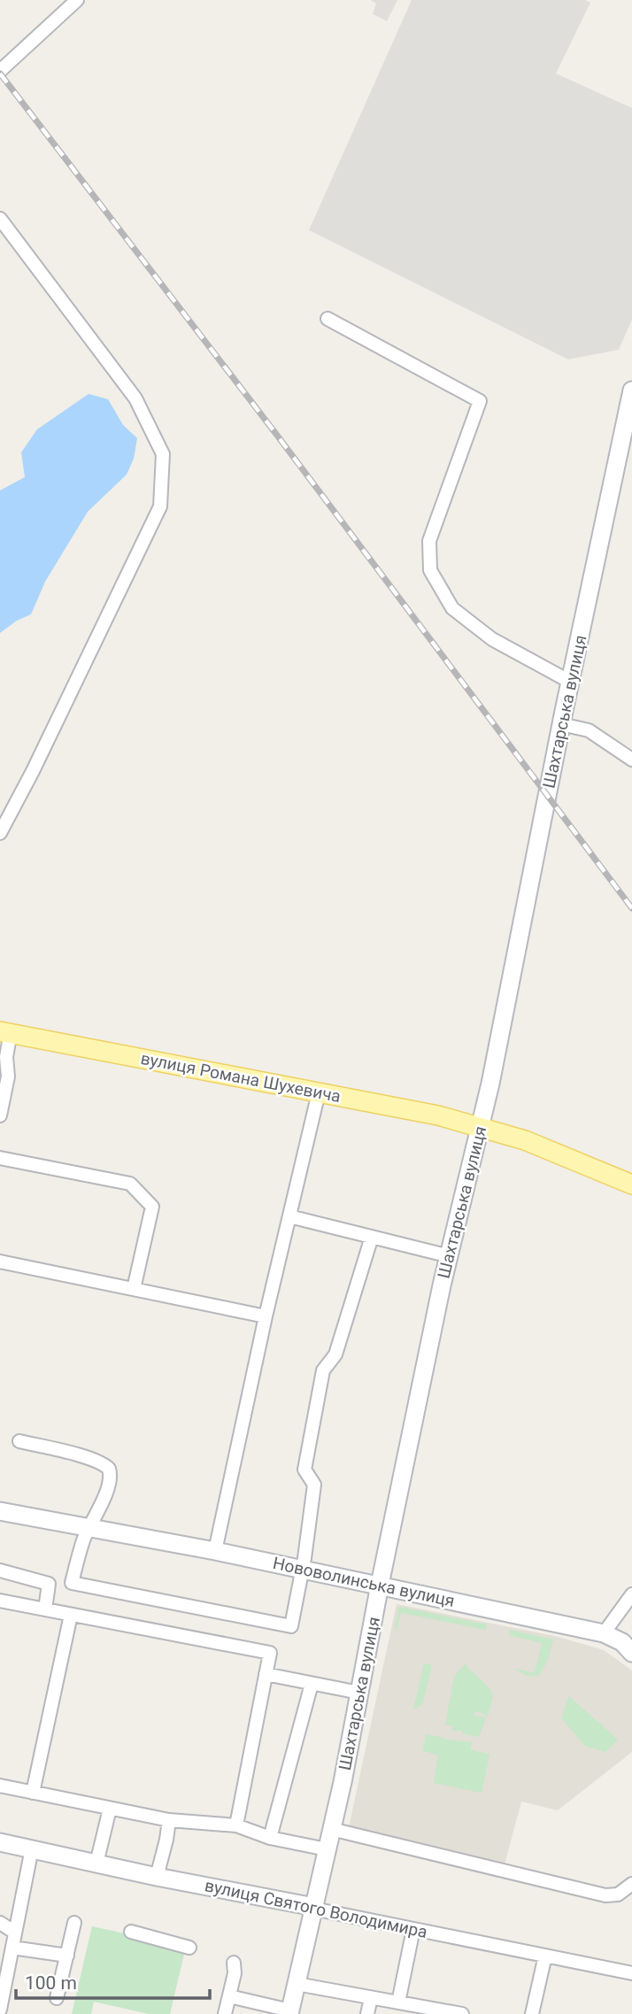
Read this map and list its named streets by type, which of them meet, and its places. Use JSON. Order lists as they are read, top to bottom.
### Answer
{
  "streets": {
    "main road": ["вулиця Романа Шухевича"],
    "street": ["Шахтарська вулиця", "Нововолинська вулиця", "вулиця Святого Володимира"]
  },
  "crossings": [
    ["Шахтарська вулиця", "вулиця Романа Шухевича"],
    ["Шахтарська вулиця", "Нововолинська вулиця"],
    ["Шахтарська вулиця", "вулиця Святого Володимира"]
  ],
  "scale_bar": "100 m"
}
